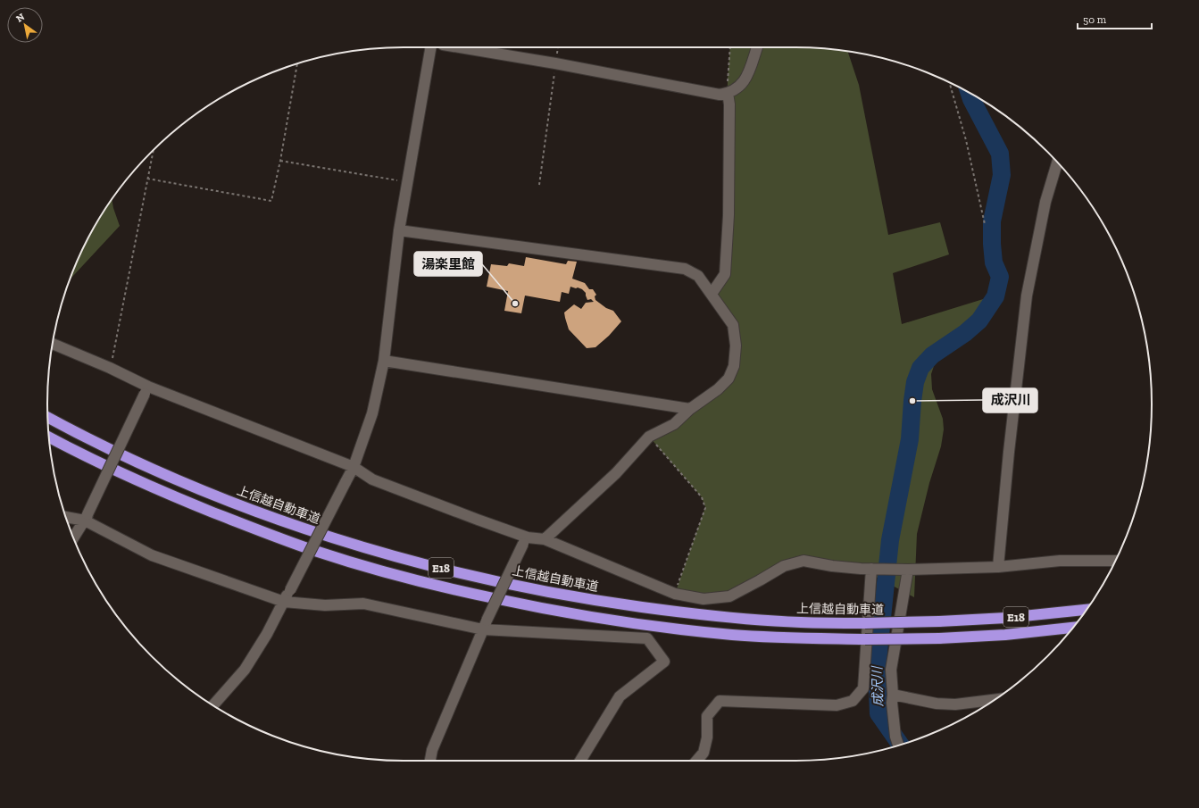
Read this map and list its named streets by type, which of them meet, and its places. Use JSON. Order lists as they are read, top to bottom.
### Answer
{
  "streets": {
    "highway": ["上信越自動車道", "E18"]
  },
  "water": ["成沢川"],
  "places": ["湯楽里館", "成沢川"],
  "scale_bar": "50 m",
  "north": "top left"
}
